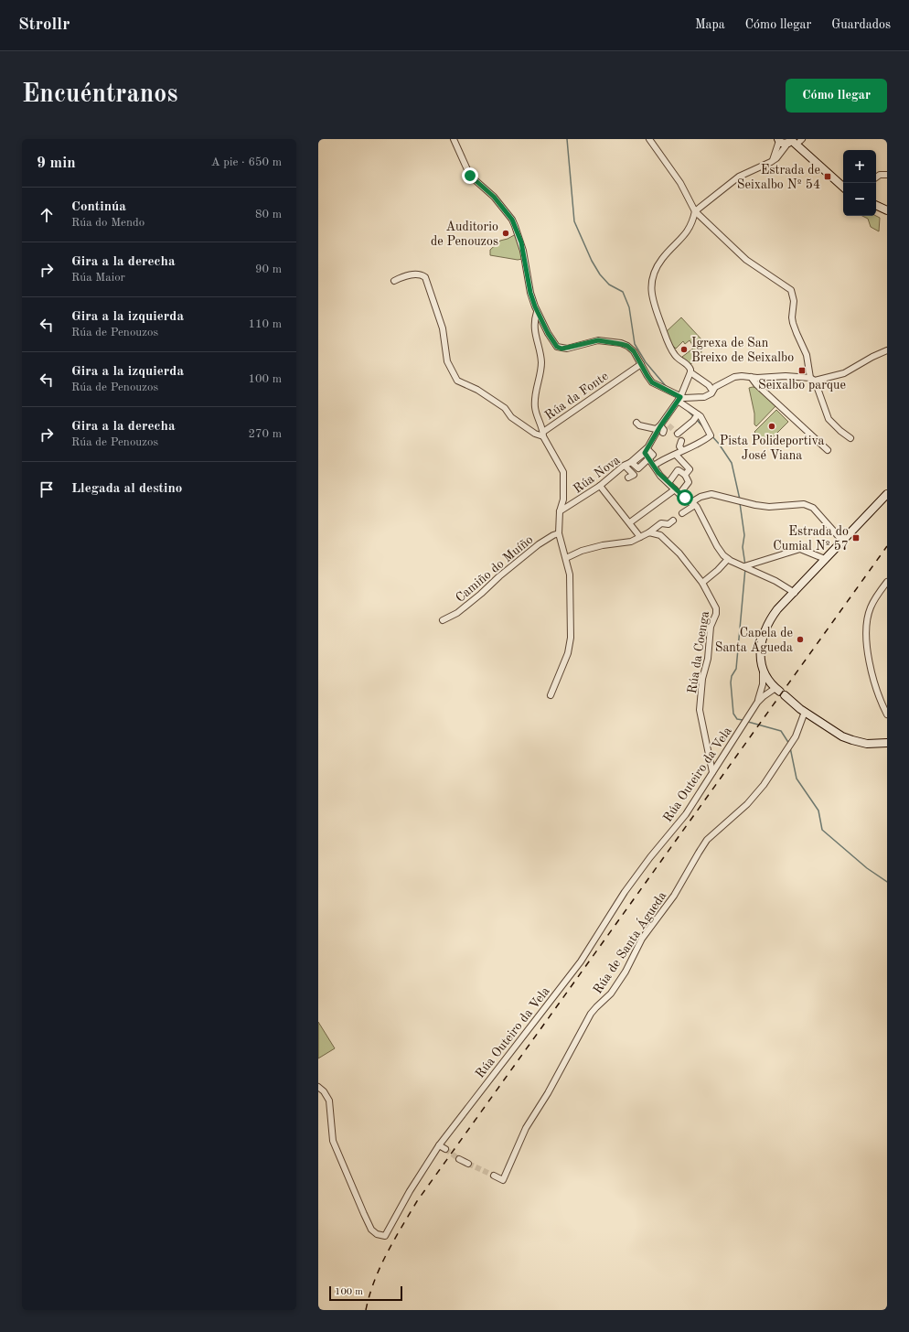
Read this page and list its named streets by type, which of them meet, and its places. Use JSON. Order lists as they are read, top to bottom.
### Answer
{
  "streets": {
    "street": [
      "Rúa da Fonte",
      "Rúa Nova",
      "Camiño do Muíño",
      "Rúa da Coenga",
      "Rúa Outeiro da Vela",
      "Rúa de Santa Águeda"
    ]
  },
  "crossings": [
    ["Rúa da Fonte", "Rúa Nova"],
    ["Rúa da Fonte", "Camiño do Muíño"],
    ["Rúa da Coenga", "Rúa Outeiro da Vela"]
  ],
  "places": {
    "transit": ["Estrada de Seixalbo Nº 54", "Seixalbo parque", "Estrada do Cumial Nº 57"],
    "other": [
      "Auditorio de Penouzos",
      "Igrexa de San Breixo de Seixalbo",
      "Pista Polideportiva José Viana",
      "Capela de Santa Águeda"
    ]
  },
  "scale_bar": "100 m",
  "page": {
    "header": "Strollr",
    "nav": ["Mapa", "Cómo llegar", "Guardados"],
    "buttons": "Cómo llegar",
    "title": "Encuéntranos",
    "heading": ["9 min", "A pie · 650 m"],
    "map_buttons": ["+", "−"],
    "list": [
      ["Continúa", "Rúa do Mendo", "80 m"],
      ["Gira a la derecha", "Rúa Maior", "90 m"],
      ["Gira a la izquierda", "Rúa de Penouzos", "110 m"],
      ["Gira a la izquierda", "Rúa de Penouzos", "100 m"],
      ["Gira a la derecha", "Rúa de Penouzos", "270 m"],
      "Llegada al destino"
    ],
    "scale": "100 m"
  }
}
